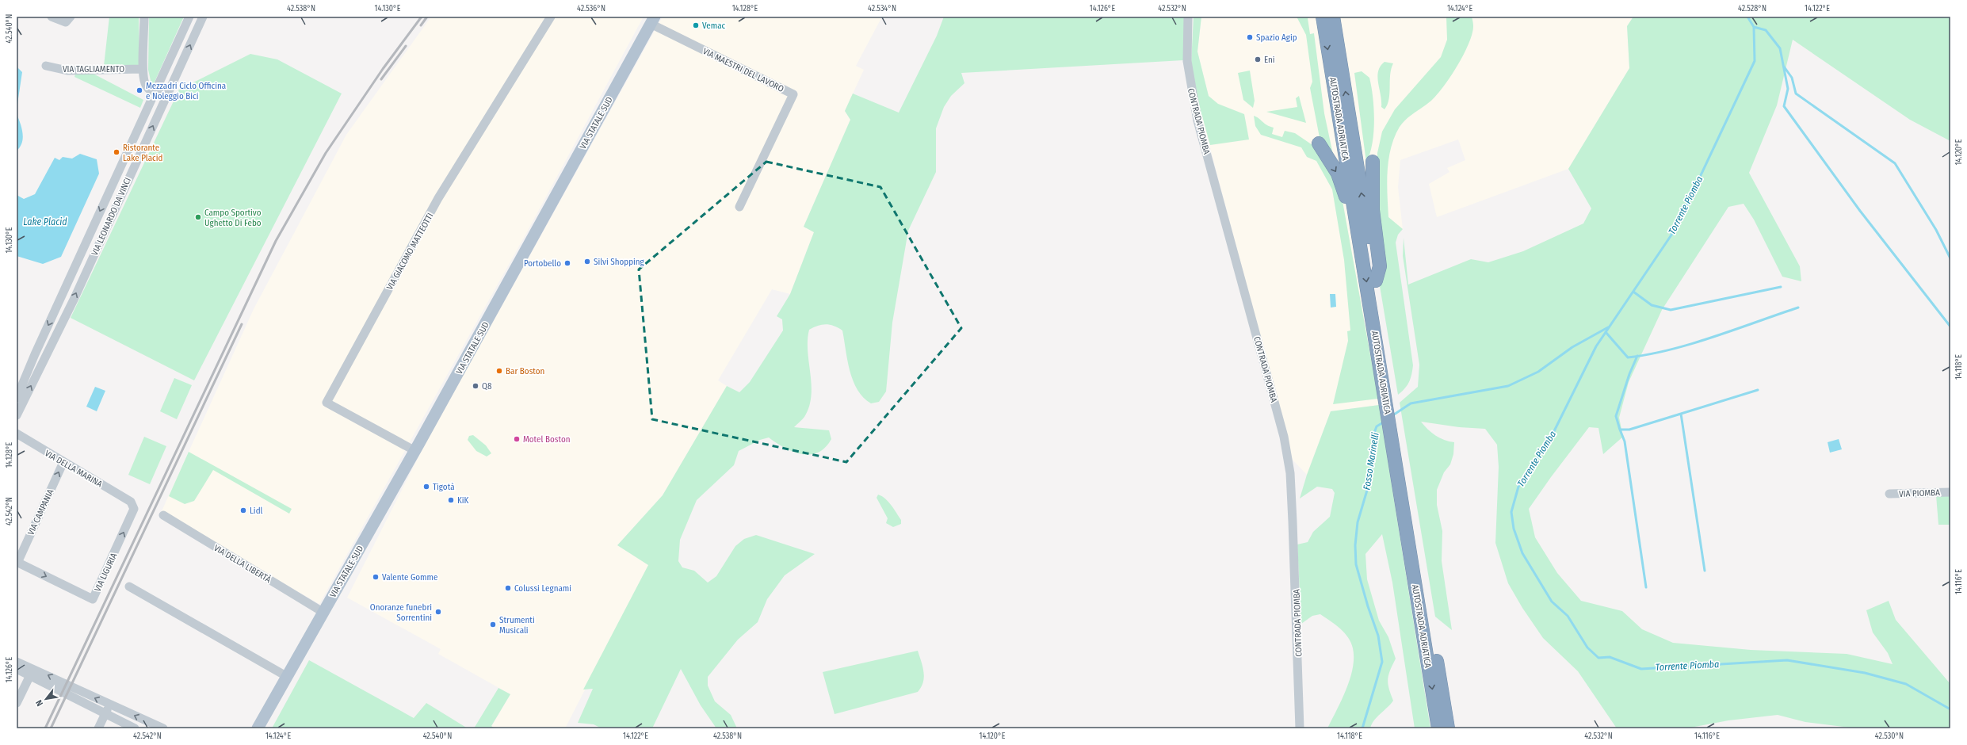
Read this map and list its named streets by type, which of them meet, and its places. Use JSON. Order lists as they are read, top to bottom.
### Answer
{
  "streets": {
    "highway": ["AUTOSTRADA ADRIATICA"],
    "main road": ["VIA STATALE SUD"],
    "street": [
      "VIA TAGLIAMENTO",
      "VIA MAESTRI DEL LAVORO",
      "CONTRADA PIOMBA",
      "VIA LEONARDO DA VINCI",
      "VIA GIACOMO MATTEOTTI",
      "VIA DELLA MARINA",
      "VIA PIOMBA",
      "VIA CAMPANIA",
      "VIA DELLA LIBERTÀ",
      "VIA LIGURIA"
    ]
  },
  "crossings": [
    ["VIA MAESTRI DEL LAVORO", "VIA STATALE SUD"],
    ["VIA STATALE SUD", "VIA GIACOMO MATTEOTTI"],
    ["VIA STATALE SUD", "VIA DELLA LIBERTÀ"],
    ["VIA DELLA MARINA", "VIA CAMPANIA"],
    ["VIA DELLA MARINA", "VIA LIGURIA"],
    ["VIA CAMPANIA", "VIA LIGURIA"]
  ],
  "one_way": ["VIA CAMPANIA"],
  "water": ["Torrente Piomba", "Lake Placid", "Fosso Marinelli"],
  "places": [
    "Vemac",
    "Spazio Agip",
    "Eni",
    "Mezzadri Ciclo Officina e Noleggio Bici",
    "Ristorante Lake Placid",
    "Campo Sportivo Ughetto Di Febo",
    "Silvi Shopping",
    "Portobello",
    "Bar Boston",
    "Q8",
    "Motel Boston",
    "Tigotà",
    "KiK",
    "Lidl",
    "Valente Gomme",
    "Colussi Legnami",
    "Onoranze funebri Sorrentini",
    "Strumenti Musicali"
  ],
  "north": "bottom left",
  "coordinates": [
    "42.538°N",
    "14.130°E",
    "42.536°N",
    "14.128°E",
    "42.534°N",
    "14.126°E",
    "42.532°N",
    "14.124°E",
    "42.528°N",
    "14.122°E",
    "42.540°N",
    "14.120°E",
    "14.118°E",
    "42.542°N",
    "14.116°E",
    "42.530°N"
  ]
}
